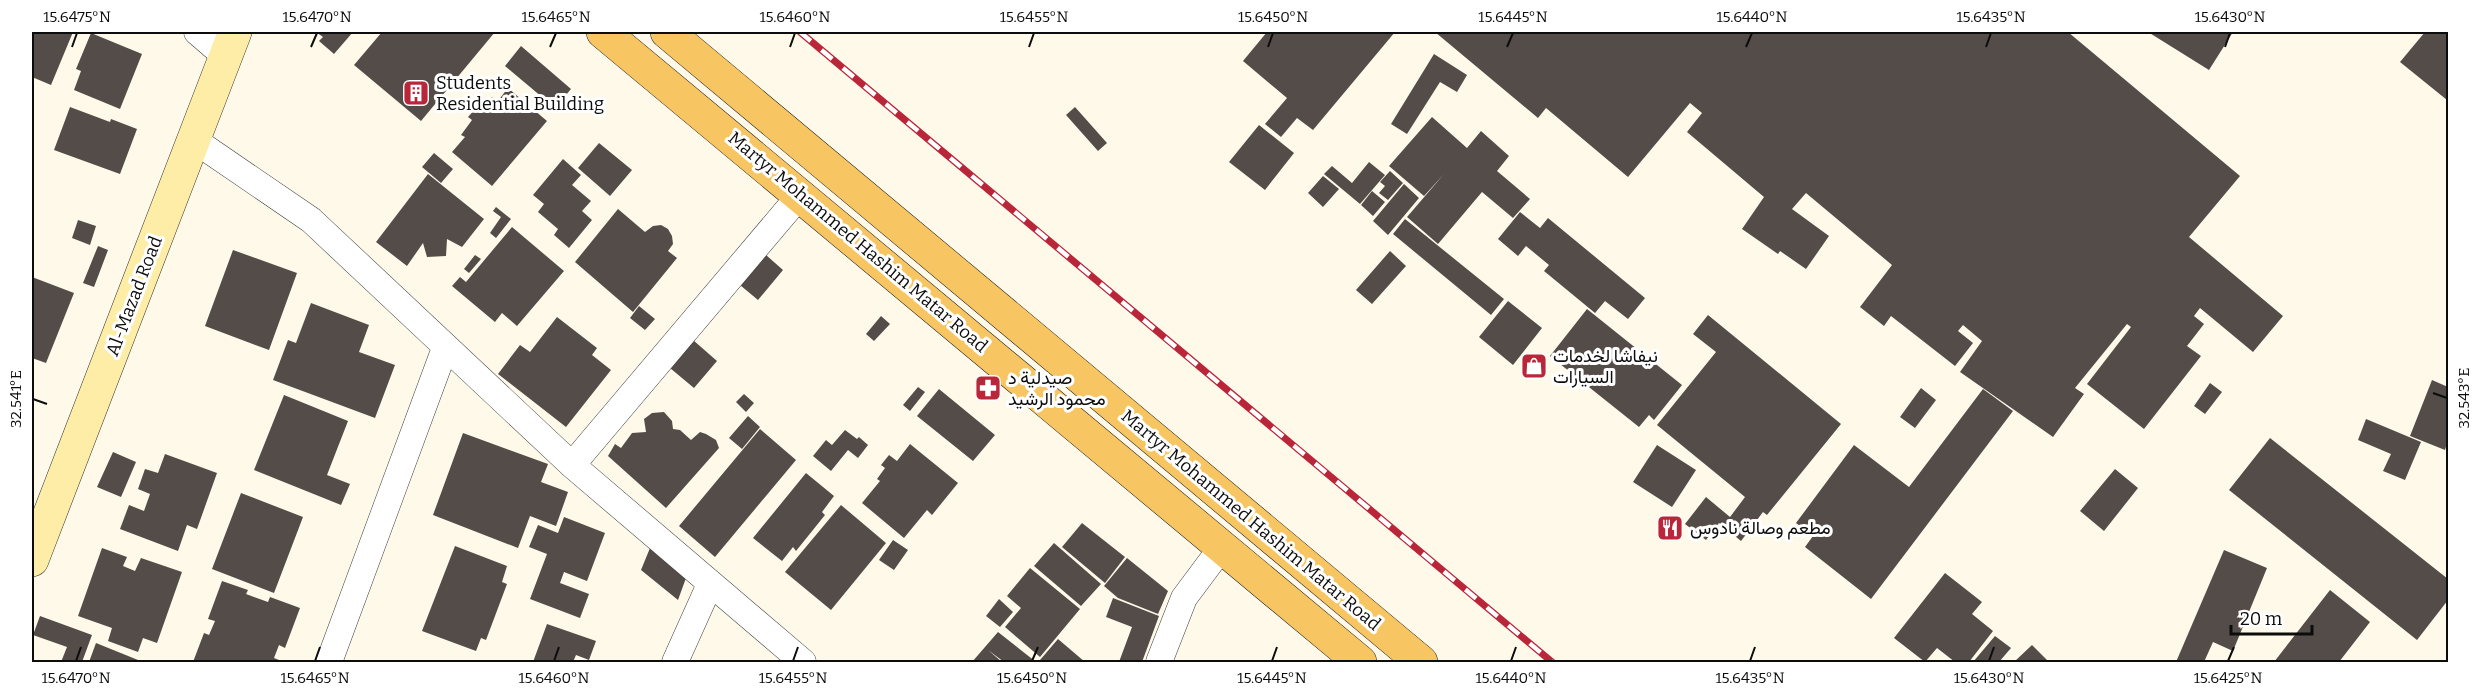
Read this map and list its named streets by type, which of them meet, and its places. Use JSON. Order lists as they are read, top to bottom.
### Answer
{
  "streets": {
    "main road": ["Martyr Mohammed Hashim Matar Road"],
    "street": ["Al-Mazad Road"]
  },
  "places": {
    "building": ["Students Residential Building"],
    "shop": ["نيفاشا لخدمات السيارات"],
    "pharmacy": ["صيدلية د محمود الرشيد"],
    "restaurant": ["مطعم وصالة نادوس"]
  },
  "scale_bar": "20 m",
  "coordinates": [
    "15.6475°N",
    "15.6470°N",
    "15.6465°N",
    "15.6460°N",
    "15.6455°N",
    "15.6450°N",
    "15.6445°N",
    "15.6440°N",
    "15.6435°N",
    "15.6430°N",
    "32.543°E",
    "32.541°E",
    "15.6425°N"
  ]
}
